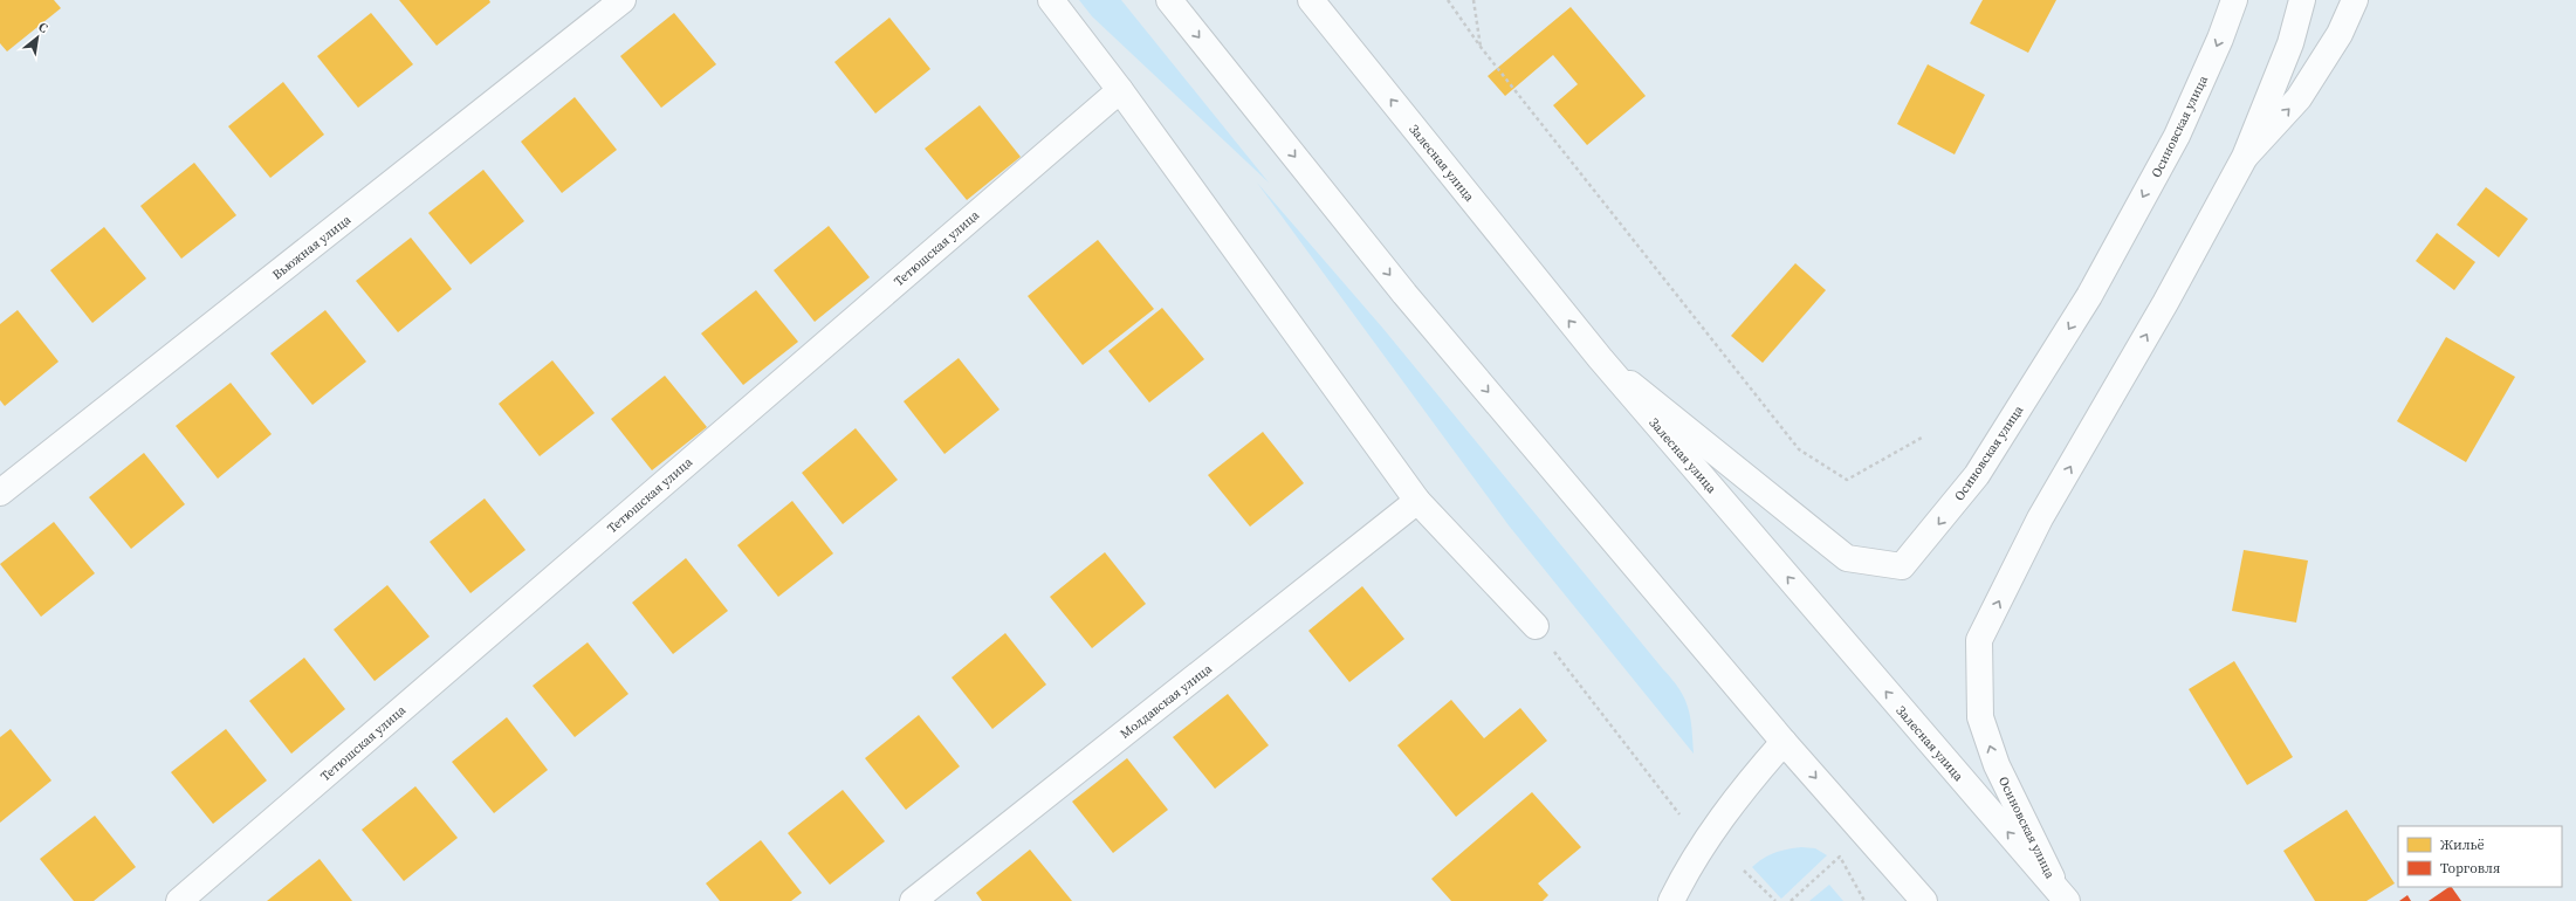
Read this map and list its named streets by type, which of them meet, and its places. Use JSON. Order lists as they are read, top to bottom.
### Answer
{
  "streets": {
    "street": [
      "Осиновская улица",
      "Залесная улица",
      "Вьюжная улица",
      "Тетюшская улица",
      "Молдавская улица"
    ]
  },
  "crossings": [
    ["Осиновская улица", "Залесная улица"]
  ],
  "legend": ["Жильё", "Торговля"],
  "north": "top right"
}
